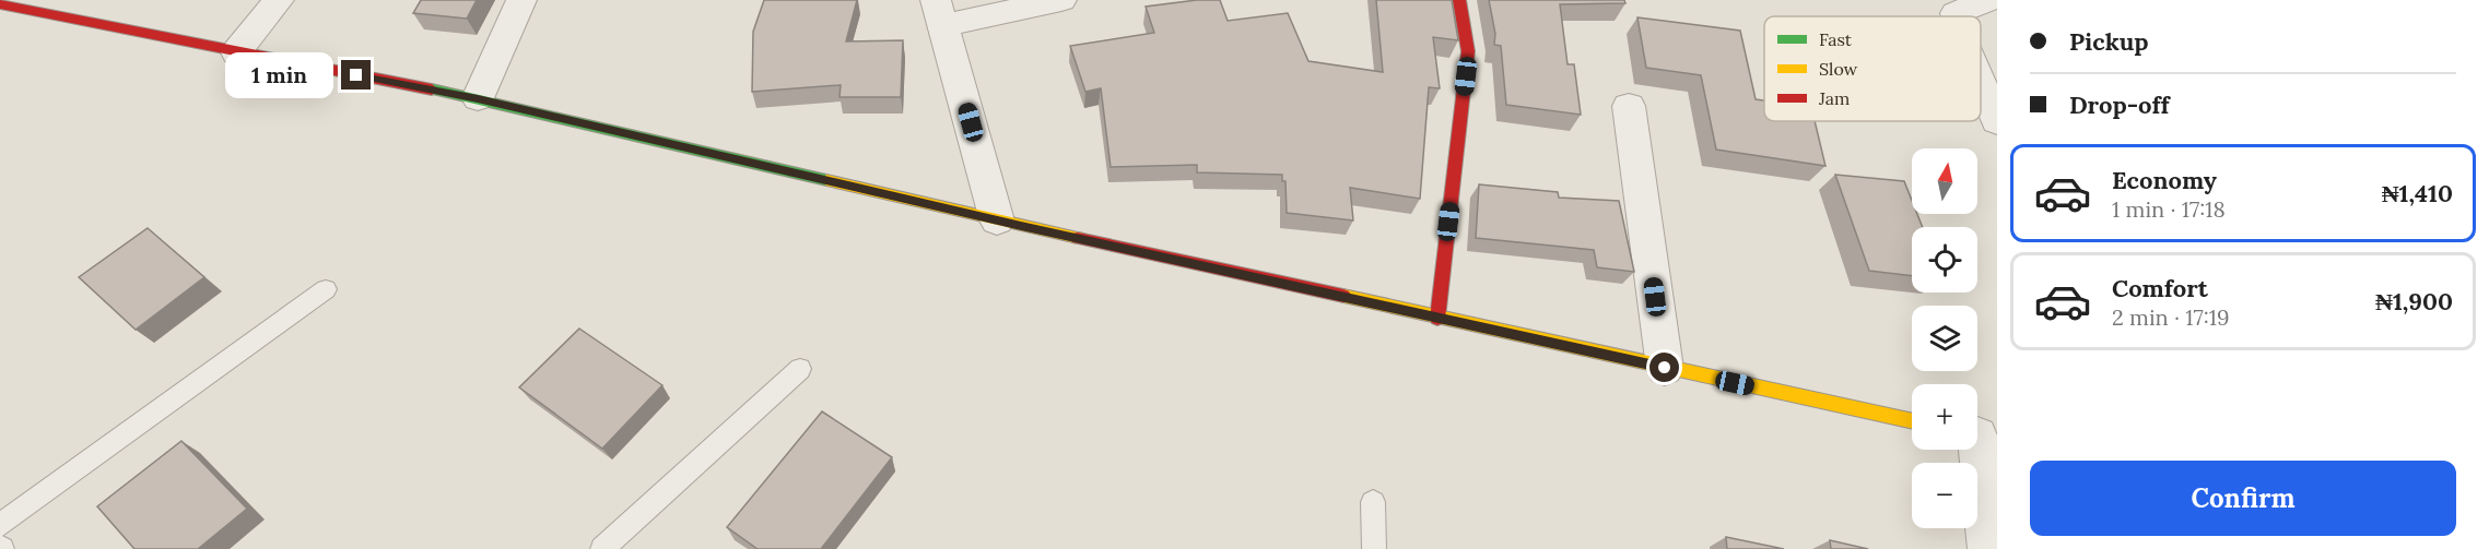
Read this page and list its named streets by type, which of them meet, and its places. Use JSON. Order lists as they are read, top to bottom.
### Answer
{
  "legend": ["Fast", "Slow", "Jam"],
  "north": "top",
  "page": {
    "banner": ["Pickup", "Drop-off"],
    "bubble": "1 min",
    "list": [
      {
        "name": "Economy",
        "note": "1 min · 17:18",
        "value": "₦1,410"
      },
      {
        "name": "Comfort",
        "note": "2 min · 17:19",
        "value": "₦1,900"
      }
    ],
    "map_buttons": ["+", "−"],
    "buttons": "Confirm"
  }
}
